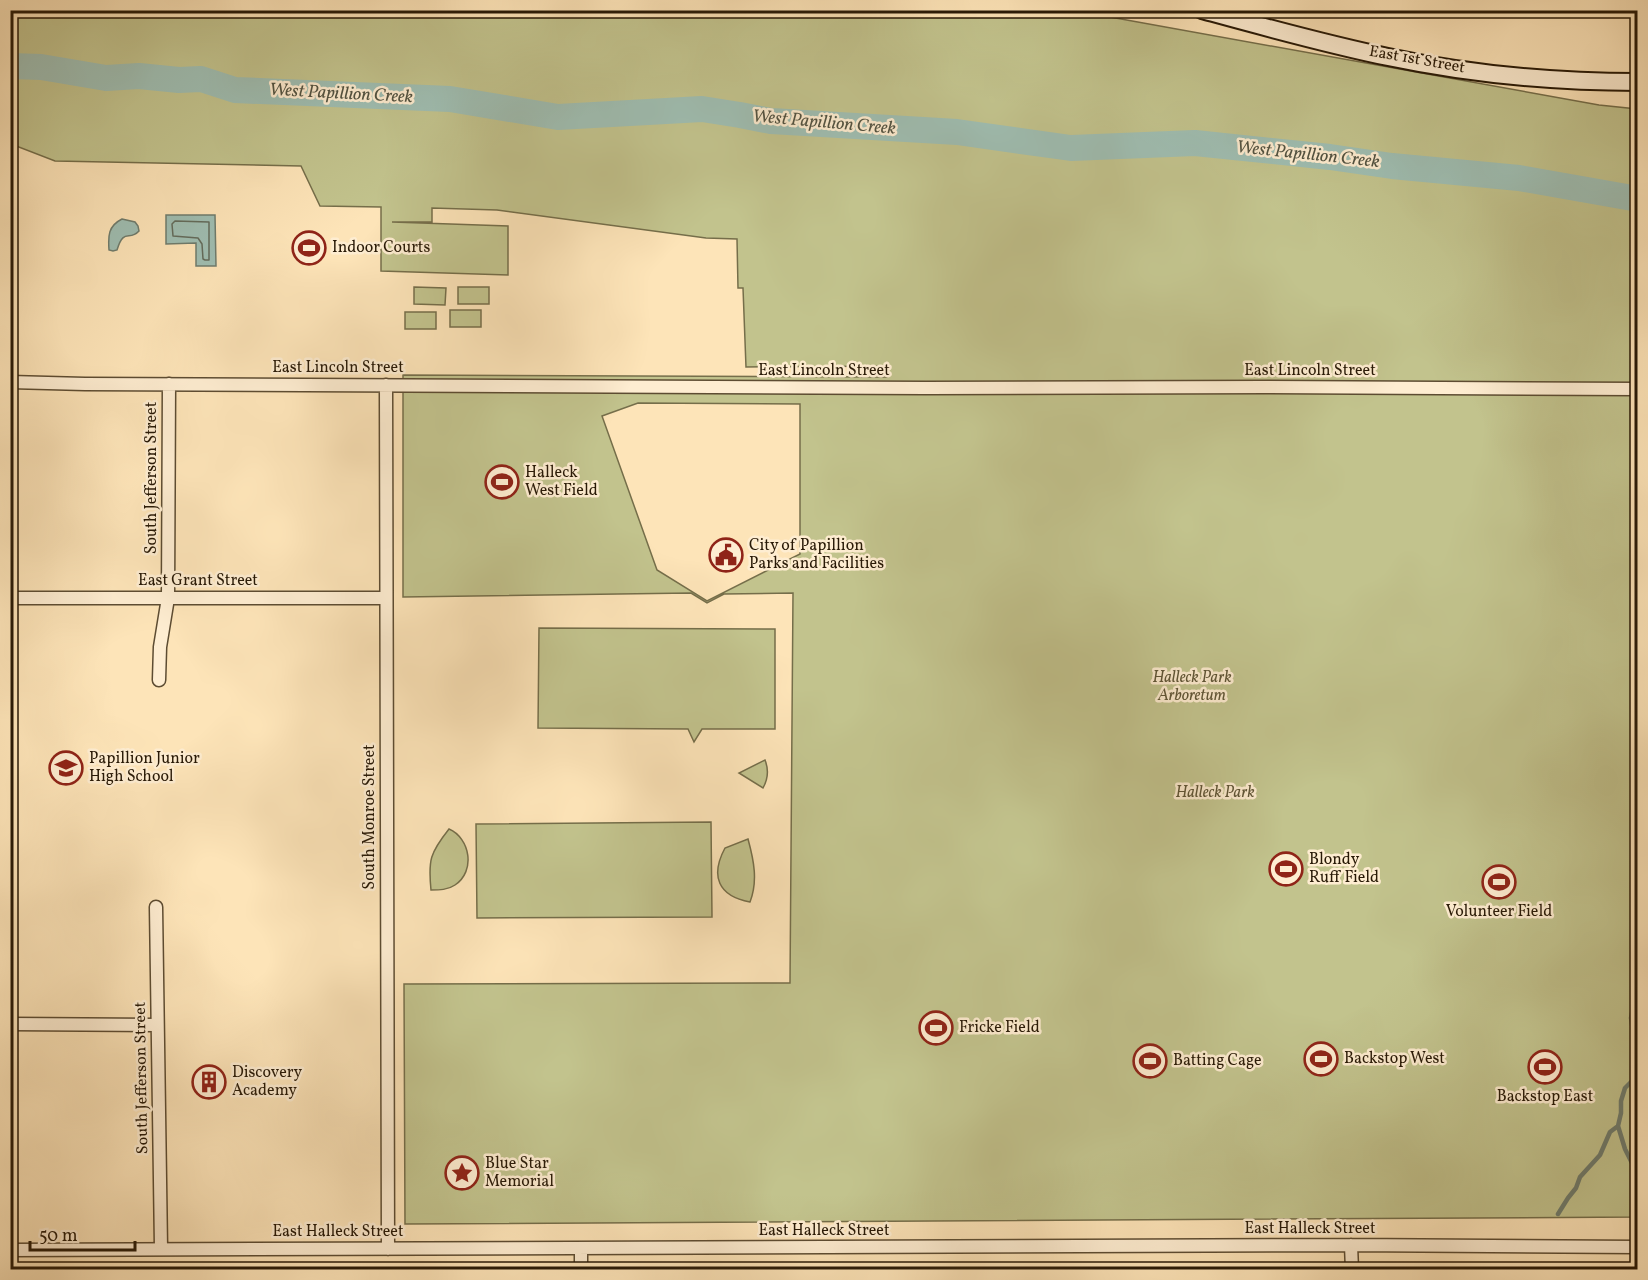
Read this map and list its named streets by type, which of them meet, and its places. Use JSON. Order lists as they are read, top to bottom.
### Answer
{
  "streets": {
    "main road": ["East 1st Street"],
    "street": [
      "East Lincoln Street",
      "South Jefferson Street",
      "East Grant Street",
      "South Monroe Street",
      "East Halleck Street"
    ]
  },
  "crossings": [
    ["East Lincoln Street", "South Jefferson Street"],
    ["East Lincoln Street", "South Monroe Street"],
    ["South Jefferson Street", "East Grant Street"],
    ["South Jefferson Street", "East Halleck Street"],
    ["East Grant Street", "South Monroe Street"],
    ["South Monroe Street", "East Halleck Street"]
  ],
  "water": ["West Papillion Creek"],
  "parks": ["Halleck Park Arboretum", "Halleck Park"],
  "places": {
    "sports": [
      "Indoor Courts",
      "Halleck West Field",
      "Blondy Ruff Field",
      "Volunteer Field",
      "Fricke Field",
      "Backstop West",
      "Batting Cage",
      "Backstop East"
    ],
    "public building": ["City of Papillion Parks and Facilities"],
    "school or university": ["Papillion Junior High School"],
    "building": ["Discovery Academy"],
    "place": ["Blue Star Memorial"]
  },
  "scale_bar": "50 m"
}
